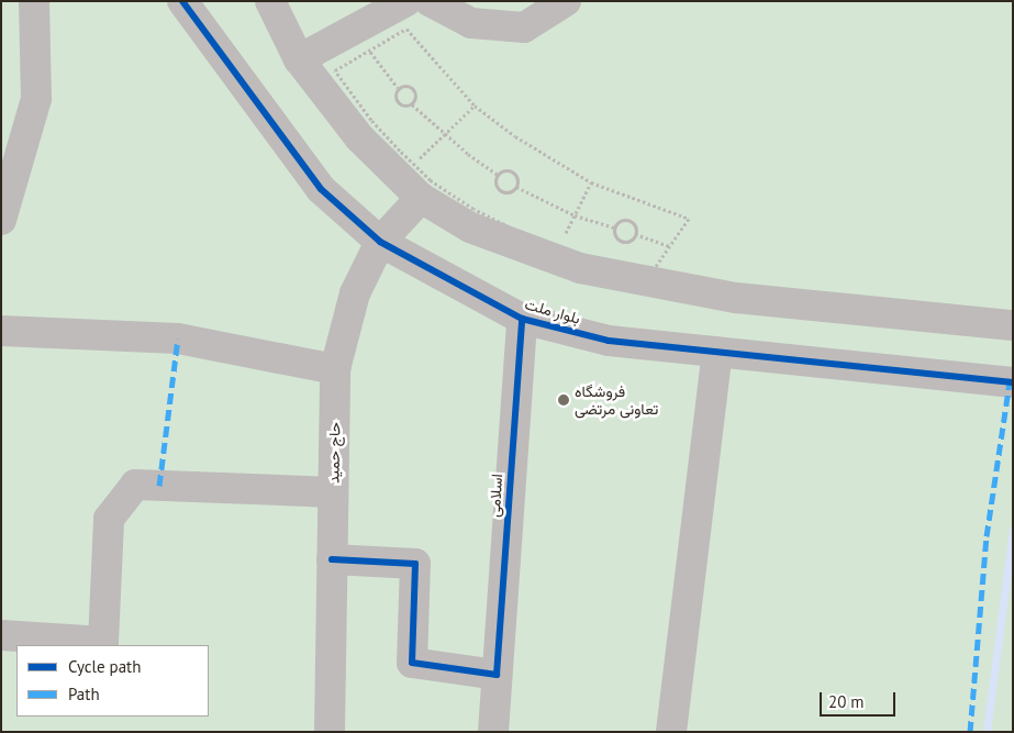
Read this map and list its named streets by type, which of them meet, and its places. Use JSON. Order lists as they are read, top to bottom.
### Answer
{
  "streets": {
    "street": ["بلوار ملت", "حاج حمید", "اسلامی"]
  },
  "crossings": [
    ["بلوار ملت", "حاج حمید"],
    ["بلوار ملت", "اسلامی"]
  ],
  "places": ["فروشگاه تعاونی مرتضی"],
  "legend": ["Cycle path", "Path"],
  "scale_bar": "20 m"
}
